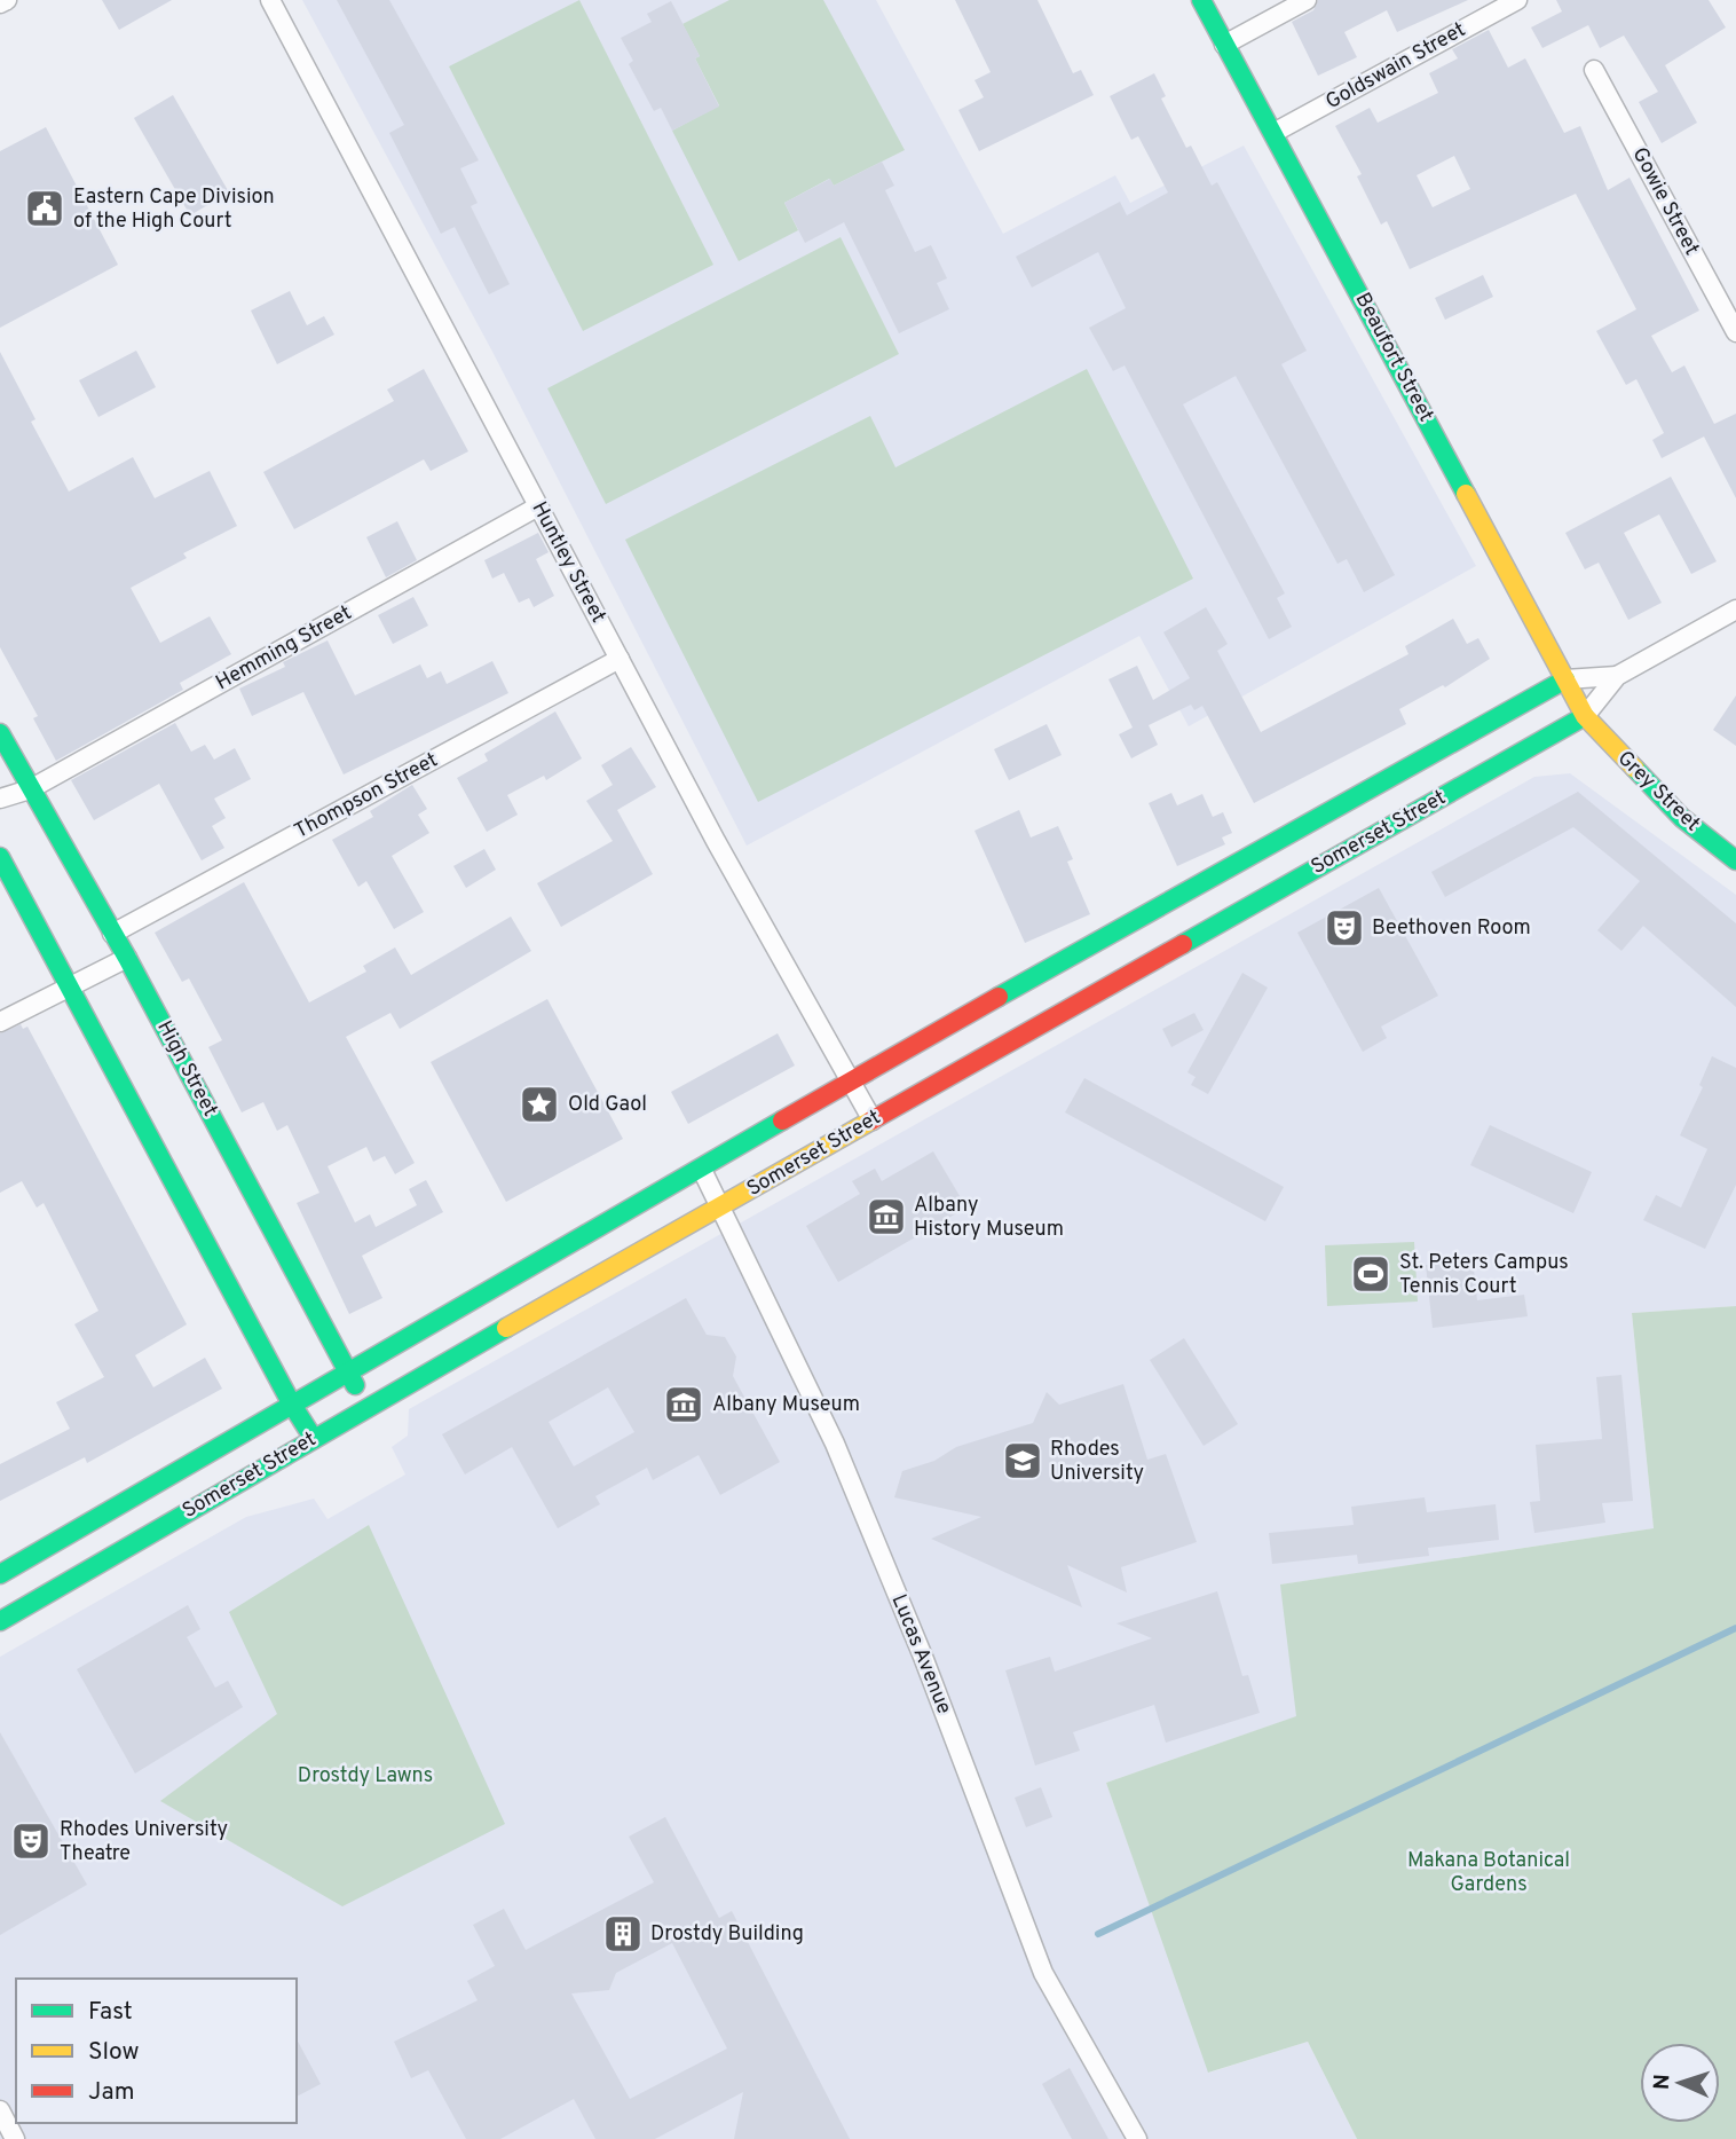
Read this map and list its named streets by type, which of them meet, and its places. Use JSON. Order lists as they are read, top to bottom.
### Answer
{
  "streets": {
    "main road": [
      "Beaufort Street",
      "Grey Street",
      "Somerset Street",
      "High Street"
    ],
    "street": [
      "Goldswain Street",
      "Gowie Street",
      "Huntley Street",
      "Hemming Street",
      "Thompson Street",
      "Lucas Avenue"
    ]
  },
  "crossings": [
    ["Goldswain Street", "Beaufort Street"],
    ["Beaufort Street", "Grey Street"],
    ["Beaufort Street", "Somerset Street"],
    ["Huntley Street", "Hemming Street"],
    ["Huntley Street", "Thompson Street"],
    ["Huntley Street", "Somerset Street"],
    ["Hemming Street", "High Street"],
    ["Grey Street", "Somerset Street"],
    ["Thompson Street", "High Street"],
    ["Somerset Street", "High Street"],
    ["Somerset Street", "Lucas Avenue"]
  ],
  "parks": ["Drostdy Lawns", "Makana Botanical Gardens"],
  "places": {
    "public building": ["Eastern Cape Division of the High Court"],
    "theatre": ["Beethoven Room", "Rhodes University Theatre"],
    "place": ["Old Gaol"],
    "museum": ["Albany History Museum", "Albany Museum"],
    "sports": ["St. Peters Campus Tennis Court"],
    "school or university": ["Rhodes University"],
    "building": ["Drostdy Building"]
  },
  "legend": ["Fast", "Slow", "Jam"],
  "north": "left"
}
